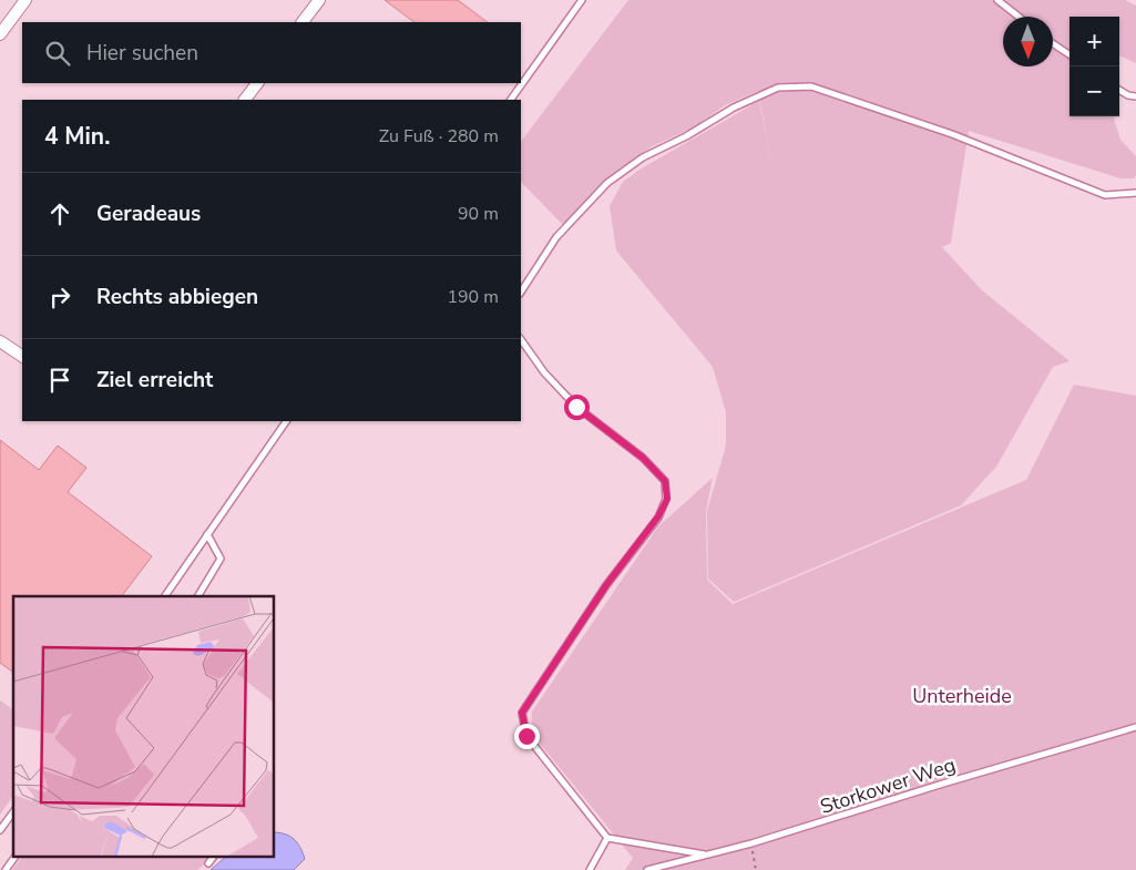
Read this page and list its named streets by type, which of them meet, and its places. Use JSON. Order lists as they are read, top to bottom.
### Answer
{
  "streets": {
    "lane": ["Storkower Weg"]
  },
  "parks": ["Unterheide"],
  "north": "bottom",
  "page": {
    "map_buttons": ["+", "−"],
    "search": "Hier suchen",
    "heading": ["4 Min.", "Zu Fuß · 280 m"],
    "list": [
      ["Geradeaus", "90 m"],
      ["Rechts abbiegen", "190 m"],
      "Ziel erreicht"
    ]
  }
}
